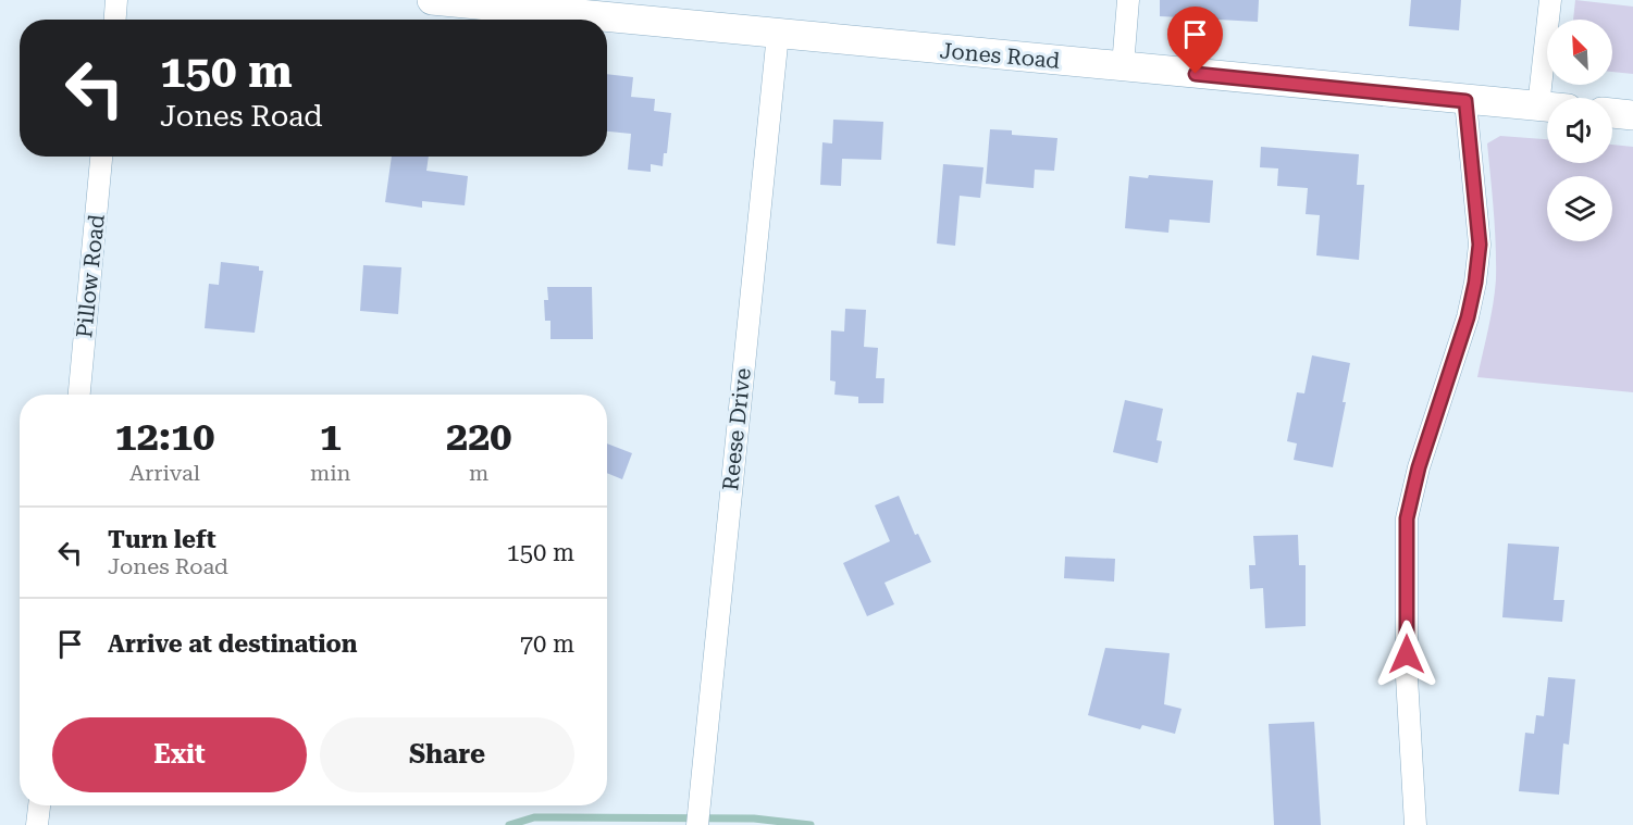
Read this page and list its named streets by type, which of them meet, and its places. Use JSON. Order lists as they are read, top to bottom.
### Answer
{
  "streets": {
    "street": ["Jones Road", "Pillow Road", "Reese Drive"]
  },
  "crossings": [
    ["Jones Road", "Reese Drive"]
  ],
  "north": "top left",
  "page": {
    "turn": ["150 m", "Jones Road"],
    "eta": [
      "12:10",
      "Arrival",
      "1",
      "min",
      "220",
      "m"
    ],
    "list": [
      {
        "name": "Turn left",
        "note": "Jones Road",
        "value": "150 m"
      },
      {
        "name": "Arrive at destination",
        "value": "70 m"
      }
    ],
    "buttons": ["Exit", "Share"]
  }
}
